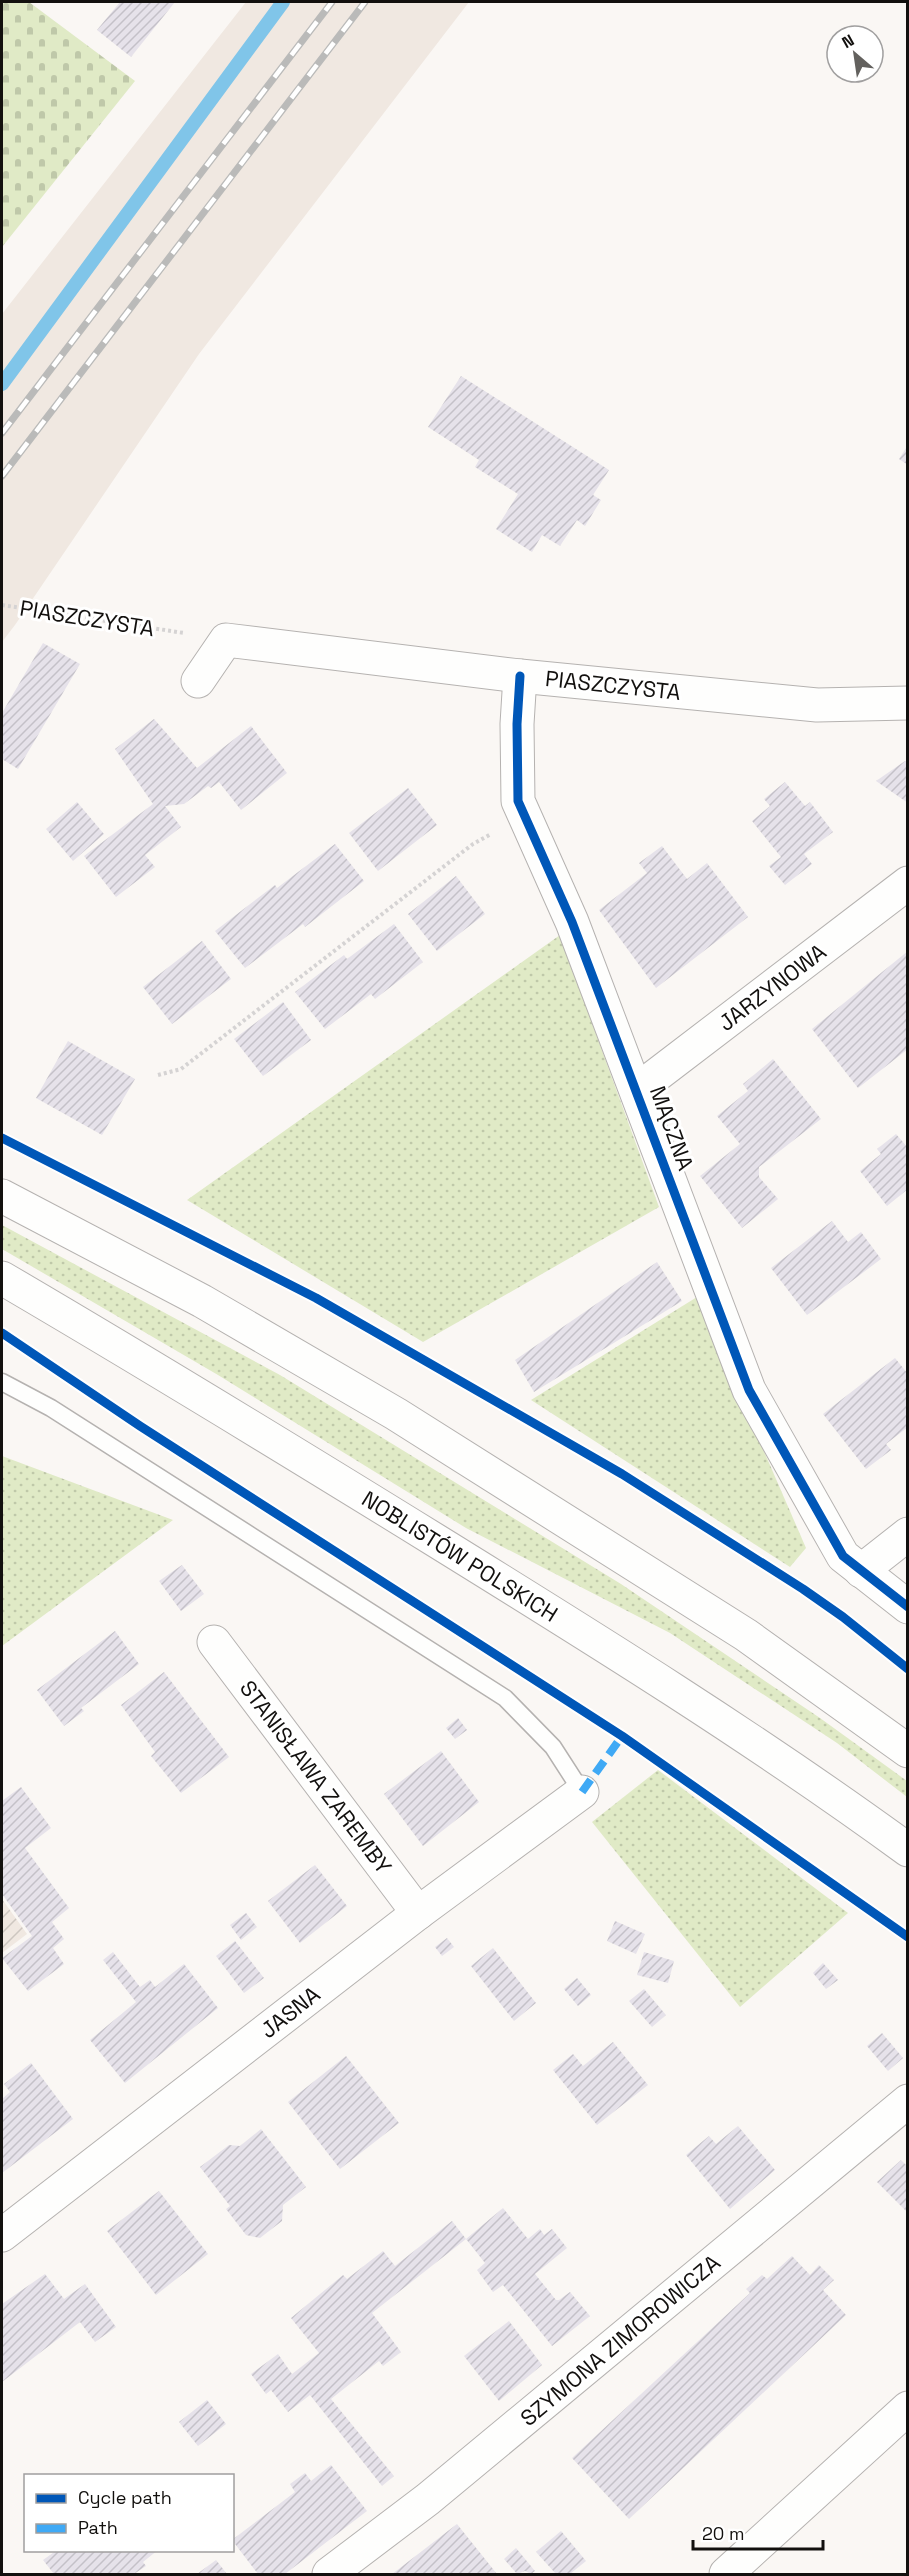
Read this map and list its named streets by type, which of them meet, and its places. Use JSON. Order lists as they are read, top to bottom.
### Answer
{
  "streets": {
    "street": [
      "PIASZCZYSTA",
      "JARZYNOWA",
      "MĄCZNA",
      "NOBLISTÓW POLSKICH",
      "STANISŁAWA ZAREMBY",
      "JASNA",
      "SZYMONA ZIMOROWICZA"
    ]
  },
  "crossings": [
    ["PIASZCZYSTA", "MĄCZNA"],
    ["JARZYNOWA", "MĄCZNA"],
    ["STANISŁAWA ZAREMBY", "JASNA"]
  ],
  "legend": ["Cycle path", "Path"],
  "scale_bar": "20 m",
  "north": "top left"
}
